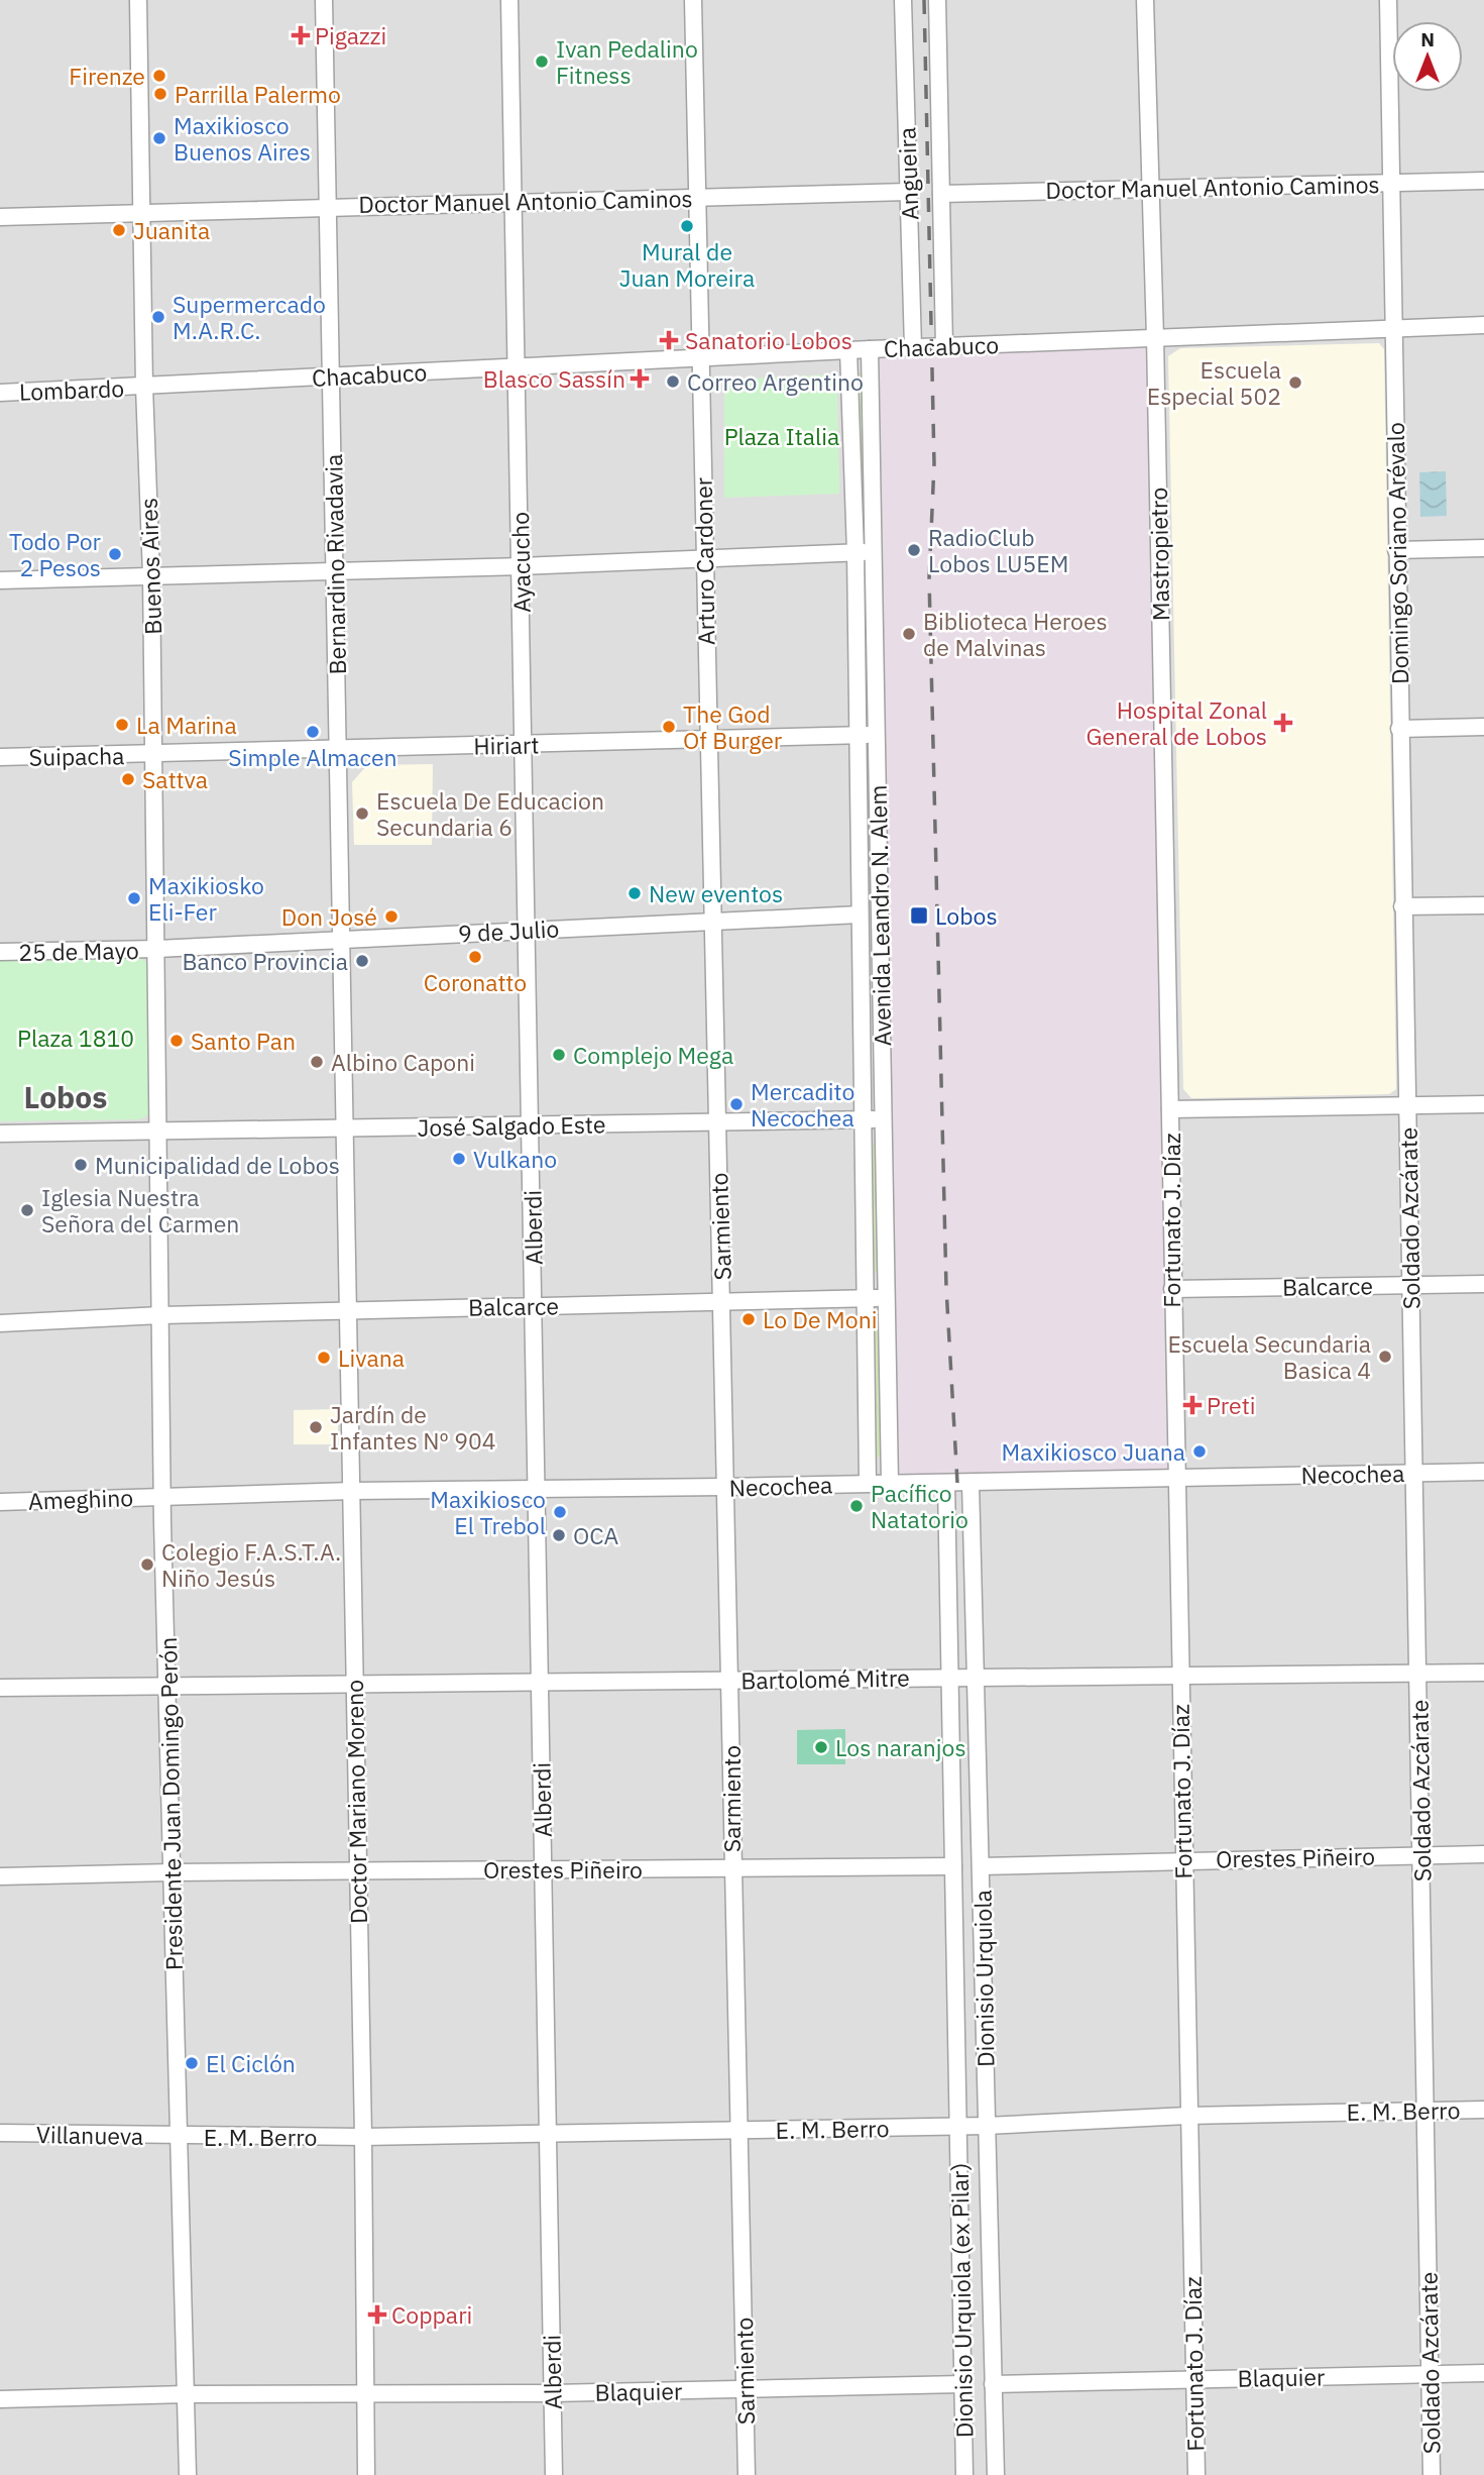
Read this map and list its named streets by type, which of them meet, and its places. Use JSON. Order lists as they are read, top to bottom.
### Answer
{
  "streets": {
    "street": [
      "Angueira",
      "Doctor Manuel Antonio Caminos",
      "Chacabuco",
      "Lombardo",
      "Domingo Soriano Arévalo",
      "Mastropietro",
      "Arturo Cardoner",
      "Ayacucho",
      "Bernardino Rivadavia",
      "Buenos Aires",
      "Hiriart",
      "Suipacha",
      "Avenida Leandro N. Alem",
      "9 de Julio",
      "25 de Mayo",
      "José Salgado Este",
      "Soldado Azcárate",
      "Fortunato J. Díaz",
      "Sarmiento",
      "Alberdi",
      "Balcarce",
      "Necochea",
      "Ameghino",
      "Bartolomé Mitre",
      "Doctor Mariano Moreno",
      "Presidente Juan Domingo Perón",
      "Orestes Piñeiro",
      "Dionisio Urquiola",
      "E. M. Berro",
      "Villanueva",
      "Dionisio Urquiola (ex Pilar)",
      "Blaquier"
    ]
  },
  "crossings": [
    ["Angueira", "Doctor Manuel Antonio Caminos"],
    ["Angueira", "Chacabuco"],
    ["Doctor Manuel Antonio Caminos", "Domingo Soriano Arévalo"],
    ["Doctor Manuel Antonio Caminos", "Mastropietro"],
    ["Doctor Manuel Antonio Caminos", "Arturo Cardoner"],
    ["Doctor Manuel Antonio Caminos", "Ayacucho"],
    ["Doctor Manuel Antonio Caminos", "Bernardino Rivadavia"],
    ["Doctor Manuel Antonio Caminos", "Buenos Aires"],
    ["Chacabuco", "Lombardo"],
    ["Chacabuco", "Domingo Soriano Arévalo"],
    ["Chacabuco", "Mastropietro"],
    ["Chacabuco", "Arturo Cardoner"],
    ["Chacabuco", "Ayacucho"],
    ["Chacabuco", "Bernardino Rivadavia"],
    ["Chacabuco", "Buenos Aires"],
    ["Chacabuco", "Avenida Leandro N. Alem"],
    ["Lombardo", "Buenos Aires"],
    ["Domingo Soriano Arévalo", "Soldado Azcárate"],
    ["Mastropietro", "Fortunato J. Díaz"],
    ["Arturo Cardoner", "Hiriart"],
    ["Arturo Cardoner", "9 de Julio"],
    ["Arturo Cardoner", "José Salgado Este"],
    ["Arturo Cardoner", "Sarmiento"],
    ["Ayacucho", "Hiriart"],
    ["Ayacucho", "9 de Julio"],
    ["Ayacucho", "José Salgado Este"],
    ["Ayacucho", "Alberdi"],
    ["Bernardino Rivadavia", "Hiriart"],
    ["Bernardino Rivadavia", "9 de Julio"],
    ["Bernardino Rivadavia", "José Salgado Este"],
    ["Bernardino Rivadavia", "Doctor Mariano Moreno"],
    ["Buenos Aires", "Hiriart"],
    ["Buenos Aires", "Suipacha"],
    ["Buenos Aires", "9 de Julio"],
    ["Buenos Aires", "25 de Mayo"],
    ["Buenos Aires", "José Salgado Este"],
    ["Buenos Aires", "Presidente Juan Domingo Perón"],
    ["Hiriart", "Suipacha"],
    ["Hiriart", "Avenida Leandro N. Alem"],
    ["Avenida Leandro N. Alem", "9 de Julio"],
    ["Avenida Leandro N. Alem", "José Salgado Este"],
    ["Avenida Leandro N. Alem", "Balcarce"],
    ["Avenida Leandro N. Alem", "Necochea"],
    ["9 de Julio", "25 de Mayo"],
    ["José Salgado Este", "Sarmiento"],
    ["José Salgado Este", "Alberdi"],
    ["José Salgado Este", "Doctor Mariano Moreno"],
    ["José Salgado Este", "Presidente Juan Domingo Perón"],
    ["Soldado Azcárate", "Balcarce"],
    ["Soldado Azcárate", "Necochea"],
    ["Soldado Azcárate", "Bartolomé Mitre"],
    ["Soldado Azcárate", "Orestes Piñeiro"],
    ["Soldado Azcárate", "E. M. Berro"],
    ["Soldado Azcárate", "Blaquier"],
    ["Fortunato J. Díaz", "Balcarce"],
    ["Fortunato J. Díaz", "Necochea"],
    ["Fortunato J. Díaz", "Bartolomé Mitre"],
    ["Fortunato J. Díaz", "Orestes Piñeiro"],
    ["Fortunato J. Díaz", "E. M. Berro"],
    ["Fortunato J. Díaz", "Blaquier"],
    ["Sarmiento", "Balcarce"],
    ["Sarmiento", "Necochea"],
    ["Sarmiento", "Bartolomé Mitre"],
    ["Sarmiento", "Orestes Piñeiro"],
    ["Sarmiento", "E. M. Berro"],
    ["Sarmiento", "Blaquier"],
    ["Alberdi", "Balcarce"],
    ["Alberdi", "Necochea"],
    ["Alberdi", "Bartolomé Mitre"],
    ["Alberdi", "Orestes Piñeiro"],
    ["Alberdi", "E. M. Berro"],
    ["Alberdi", "Blaquier"],
    ["Balcarce", "Doctor Mariano Moreno"],
    ["Balcarce", "Presidente Juan Domingo Perón"],
    ["Necochea", "Ameghino"],
    ["Necochea", "Doctor Mariano Moreno"],
    ["Necochea", "Presidente Juan Domingo Perón"],
    ["Necochea", "Dionisio Urquiola"],
    ["Ameghino", "Presidente Juan Domingo Perón"],
    ["Bartolomé Mitre", "Doctor Mariano Moreno"],
    ["Bartolomé Mitre", "Presidente Juan Domingo Perón"],
    ["Bartolomé Mitre", "Dionisio Urquiola"],
    ["Doctor Mariano Moreno", "Orestes Piñeiro"],
    ["Doctor Mariano Moreno", "E. M. Berro"],
    ["Doctor Mariano Moreno", "Blaquier"],
    ["Presidente Juan Domingo Perón", "Orestes Piñeiro"],
    ["Presidente Juan Domingo Perón", "E. M. Berro"],
    ["Presidente Juan Domingo Perón", "Villanueva"],
    ["Presidente Juan Domingo Perón", "Blaquier"],
    ["Orestes Piñeiro", "Dionisio Urquiola"],
    ["Dionisio Urquiola", "E. M. Berro"],
    ["Dionisio Urquiola", "Dionisio Urquiola (ex Pilar)"],
    ["Dionisio Urquiola", "Blaquier"],
    ["E. M. Berro", "Villanueva"],
    ["E. M. Berro", "Dionisio Urquiola (ex Pilar)"],
    ["Dionisio Urquiola (ex Pilar)", "Blaquier"]
  ],
  "districts": ["Lobos"],
  "parks": ["Plaza Italia", "Plaza 1810"],
  "places": {
    "health": [
      "Pigazzi",
      "Sanatorio Lobos",
      "Blasco Sassín",
      "Hospital Zonal General de Lobos",
      "Preti",
      "Coppari"
    ],
    "other": [
      "Ivan Pedalino Fitness",
      "Firenze",
      "Parrilla Palermo",
      "Maxikiosco Buenos Aires",
      "Mural de Juan Moreira",
      "Juanita",
      "Supermercado M.A.R.C.",
      "Correo Argentino",
      "Escuela Especial 502",
      "RadioClub Lobos LU5EM",
      "Todo Por 2 Pesos",
      "Biblioteca Heroes de Malvinas",
      "La Marina",
      "The God Of Burger",
      "Simple Almacen",
      "Sattva",
      "Escuela De Educacion Secundaria 6",
      "New eventos",
      "Maxikiosko Eli-Fer",
      "Don José",
      "Coronatto",
      "Banco Provincia",
      "Santo Pan",
      "Complejo Mega",
      "Albino Caponi",
      "Mercadito Necochea",
      "Vulkano",
      "Municipalidad de Lobos",
      "Iglesia Nuestra Señora del Carmen",
      "Lo De Moni",
      "Escuela Secundaria Basica 4",
      "Livana",
      "Jardín de Infantes Nº 904",
      "Maxikiosco Juana",
      "Pacífico Natatorio",
      "Maxikiosco El Trebol",
      "OCA",
      "Colegio F.A.S.T.A. Niño Jesús",
      "Los naranjos",
      "El Ciclón"
    ],
    "transit": ["Lobos"]
  },
  "north": "top"
}
